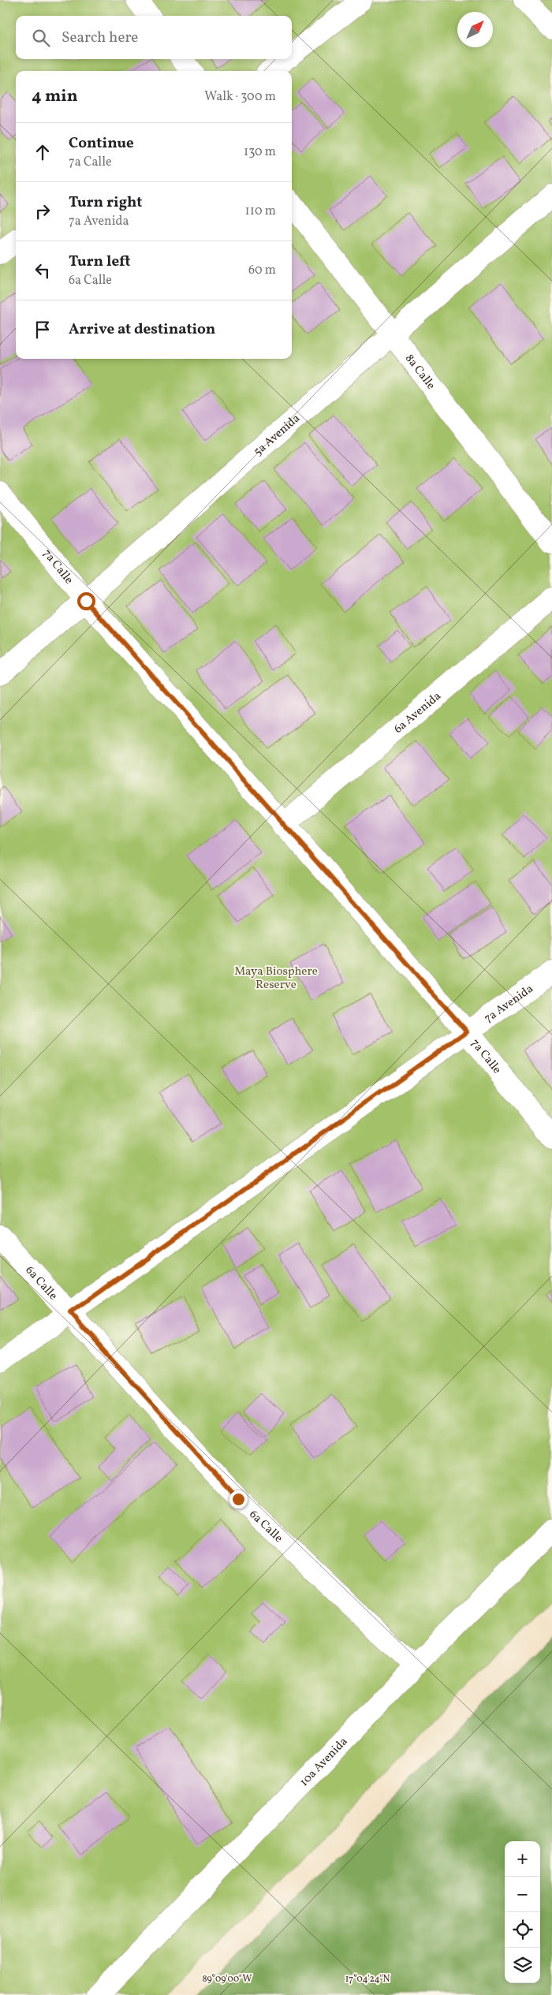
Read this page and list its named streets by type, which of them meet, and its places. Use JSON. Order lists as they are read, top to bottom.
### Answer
{
  "streets": {
    "street": [
      "8a Calle",
      "5a Avenida",
      "7a Calle",
      "6a Avenida",
      "7a Avenida",
      "6a Calle",
      "10a Avenida"
    ]
  },
  "crossings": [
    ["8a Calle", "5a Avenida"],
    ["5a Avenida", "7a Calle"],
    ["7a Calle", "6a Avenida"],
    ["7a Calle", "7a Avenida"],
    ["7a Avenida", "6a Calle"],
    ["6a Calle", "10a Avenida"]
  ],
  "parks": ["Maya Biosphere Reserve"],
  "north": "top right",
  "page": {
    "search": "Search here",
    "heading": ["4 min", "Walk · 300 m"],
    "list": [
      ["Continue", "7a Calle", "130 m"],
      ["Turn right", "7a Avenida", "110 m"],
      ["Turn left", "6a Calle", "60 m"],
      "Arrive at destination"
    ],
    "map_buttons": ["+", "−"]
  },
  "coordinates": ["89°09'00\"W", "17°04'24\"N"]
}
